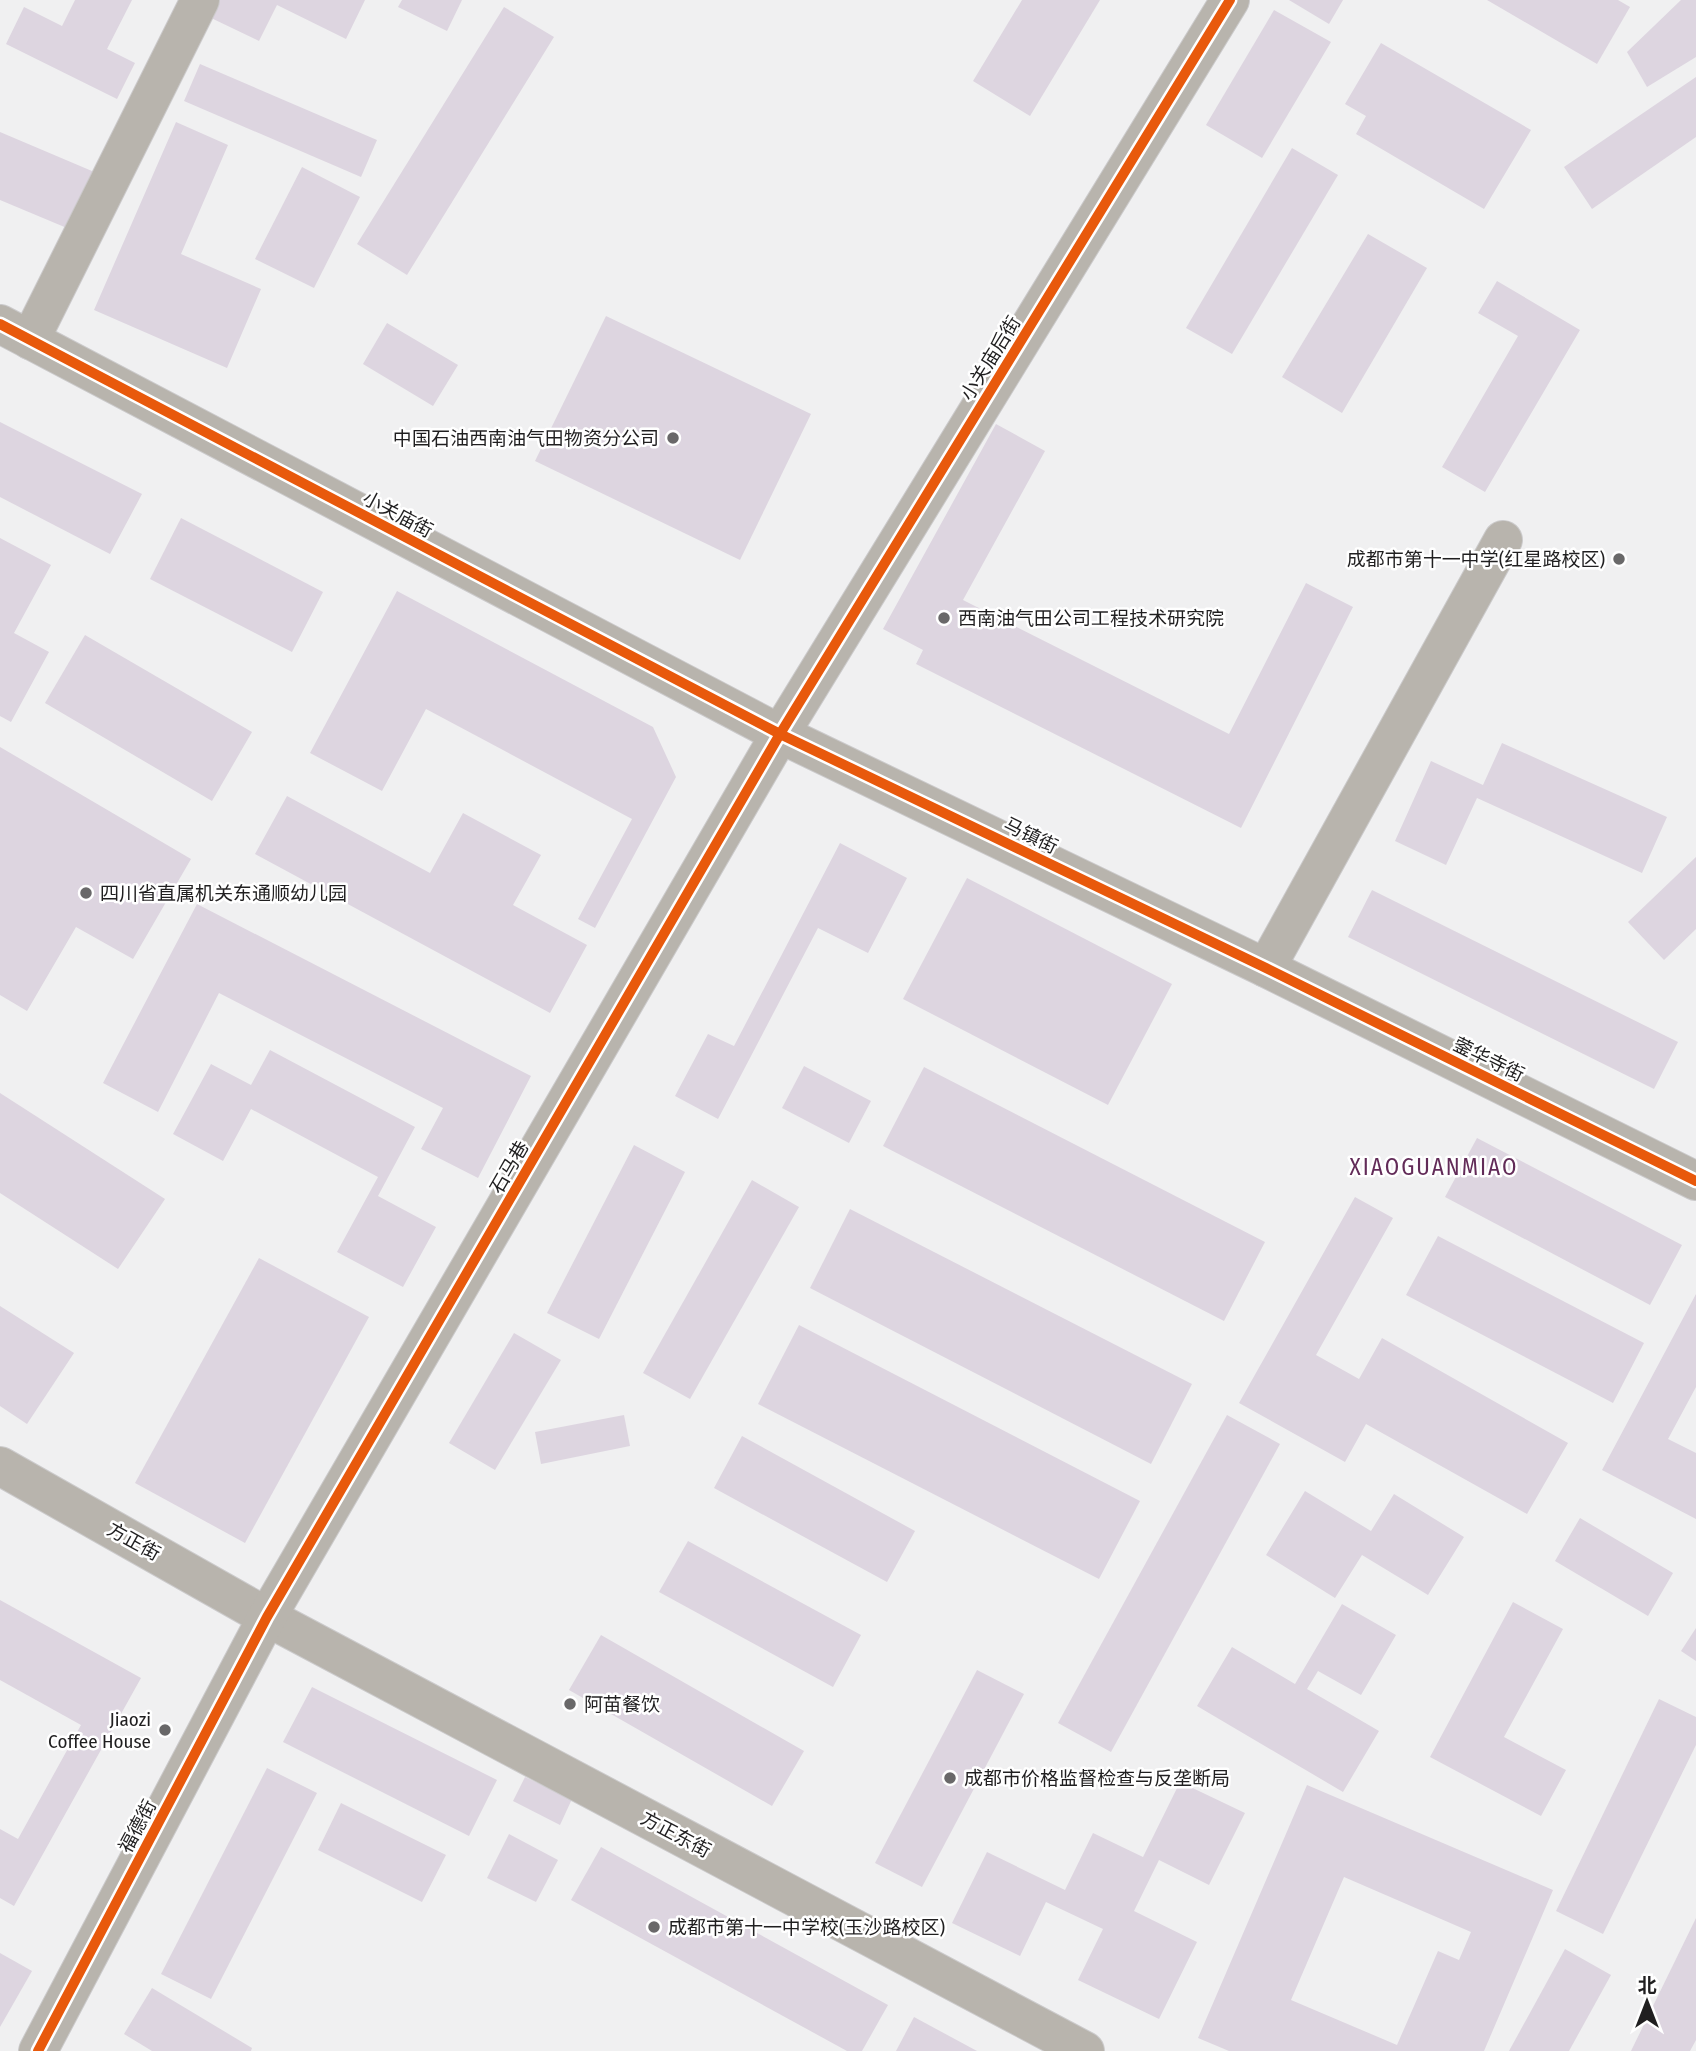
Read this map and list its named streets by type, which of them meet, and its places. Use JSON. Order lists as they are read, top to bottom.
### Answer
{
  "streets": {
    "street": [
      "小关庙后街",
      "小关庙街",
      "马镇街",
      "蓥华寺街",
      "石马巷",
      "方正街",
      "福德街",
      "方正东街"
    ]
  },
  "crossings": [
    ["小关庙后街", "小关庙街"],
    ["小关庙后街", "马镇街"],
    ["小关庙后街", "石马巷"],
    ["小关庙街", "马镇街"],
    ["小关庙街", "石马巷"],
    ["马镇街", "蓥华寺街"],
    ["马镇街", "石马巷"],
    ["石马巷", "方正街"],
    ["石马巷", "福德街"],
    ["石马巷", "方正东街"],
    ["方正街", "福德街"],
    ["方正街", "方正东街"],
    ["福德街", "方正东街"]
  ],
  "districts": ["XIAOGUANMIAO"],
  "places": [
    "中国石油西南油气田物资分公司",
    "成都市第十一中学(红星路校区)",
    "西南油气田公司工程技术研究院",
    "四川省直属机关东通顺幼儿园",
    "阿苗餐饮",
    "Jiaozi Coffee House",
    "成都市价格监督检查与反垄断局",
    "成都市第十一中学校(玉沙路校区)"
  ],
  "north": "top"
}
